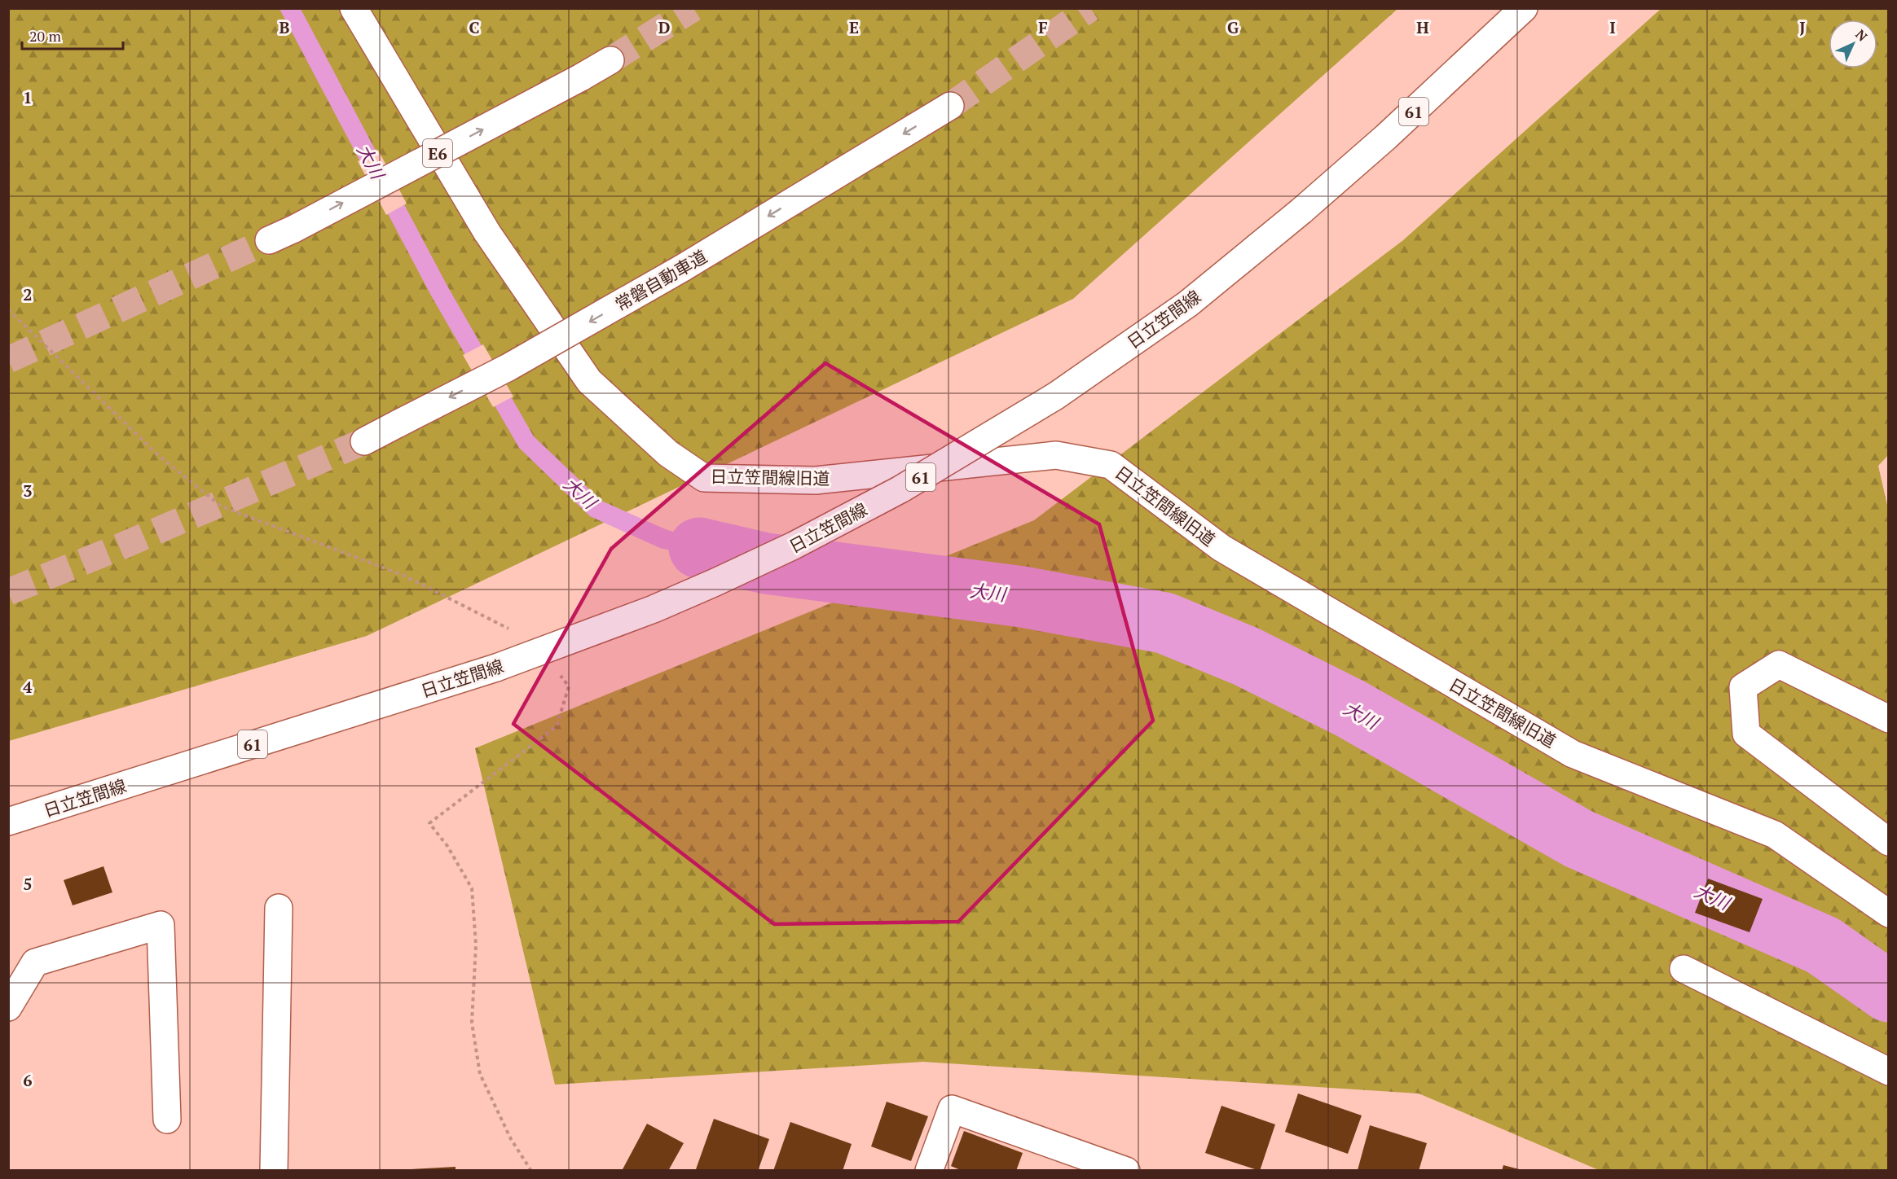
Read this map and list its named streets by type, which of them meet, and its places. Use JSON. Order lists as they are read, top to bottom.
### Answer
{
  "streets": {
    "main road": [
      "61",
      "E6",
      "常磐自動車道",
      "日立笠間線",
      "日立笠間線旧道"
    ]
  },
  "water": ["大川"],
  "scale_bar": "20 m",
  "north": "top right",
  "grid": {
    "columns": [
      "B",
      "C",
      "D",
      "E",
      "F",
      "G",
      "H",
      "I",
      "J"
    ],
    "rows": [
      "1",
      "2",
      "3",
      "4",
      "5",
      "6"
    ]
  }
}
